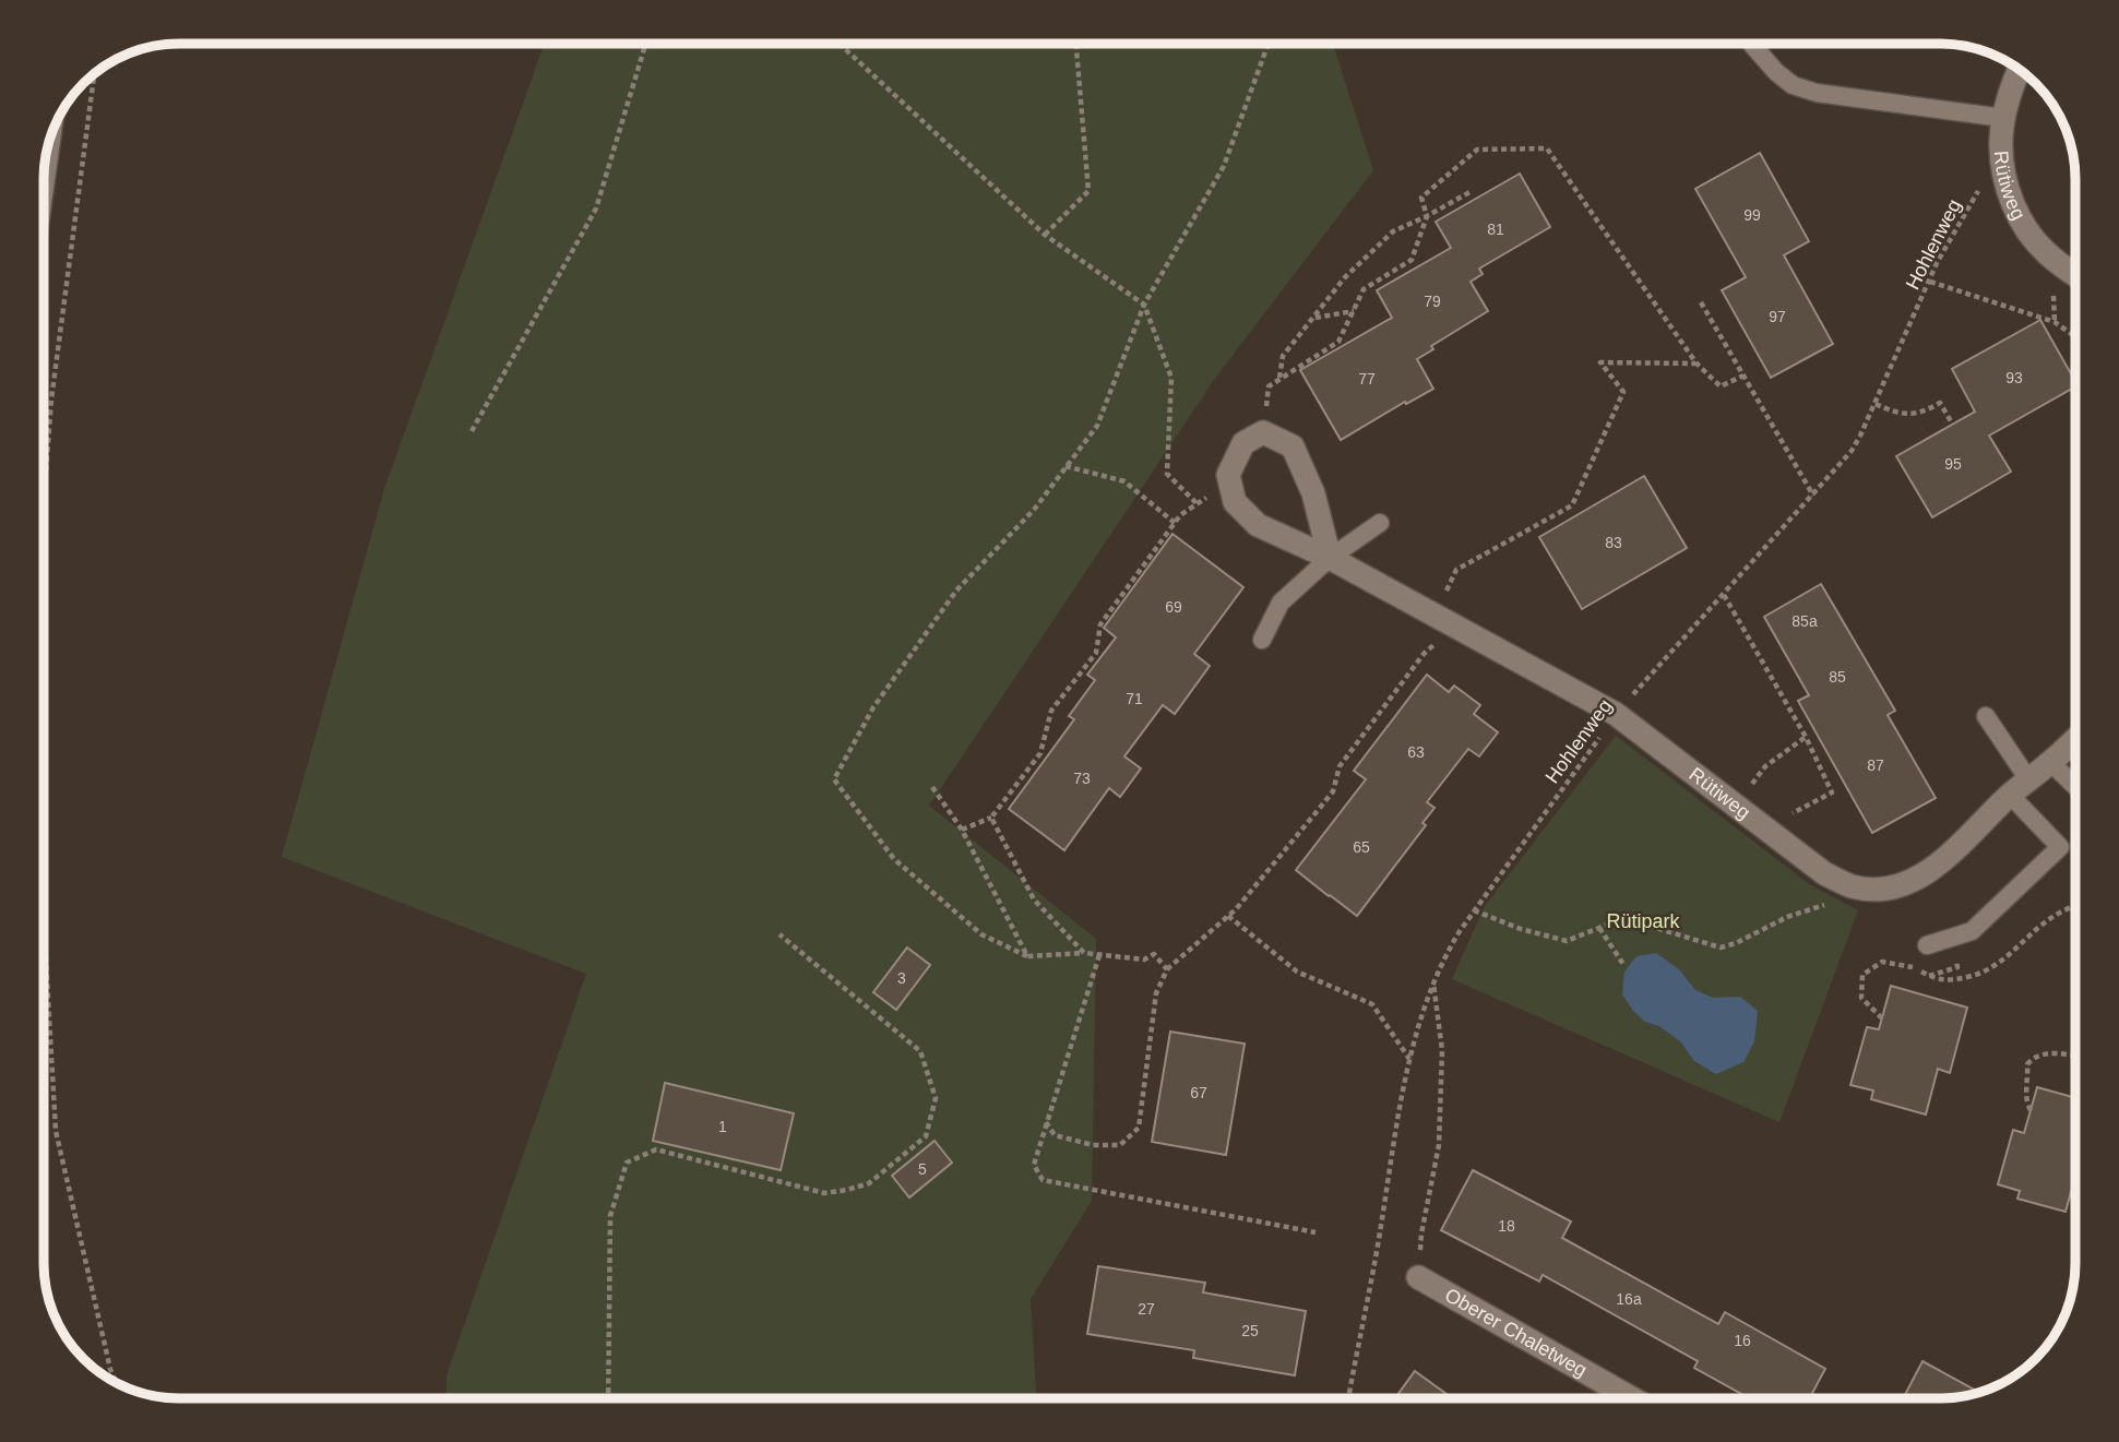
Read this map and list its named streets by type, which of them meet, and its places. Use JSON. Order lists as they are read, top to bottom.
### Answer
{
  "streets": {
    "street": ["Rütiweg", "Oberer Chaletweg"],
    "path": ["Hohlenweg"]
  },
  "crossings": [
    ["Rütiweg", "Hohlenweg"]
  ],
  "parks": ["Rütipark"],
  "house_numbers": [
    "99",
    "81",
    "79",
    "97",
    "93",
    "77",
    "95",
    "83",
    "69",
    "85a",
    "85",
    "71",
    "63",
    "87",
    "73",
    "65",
    "3",
    "67",
    "1",
    "5",
    "18",
    "16a",
    "27",
    "25",
    "16"
  ]
}
